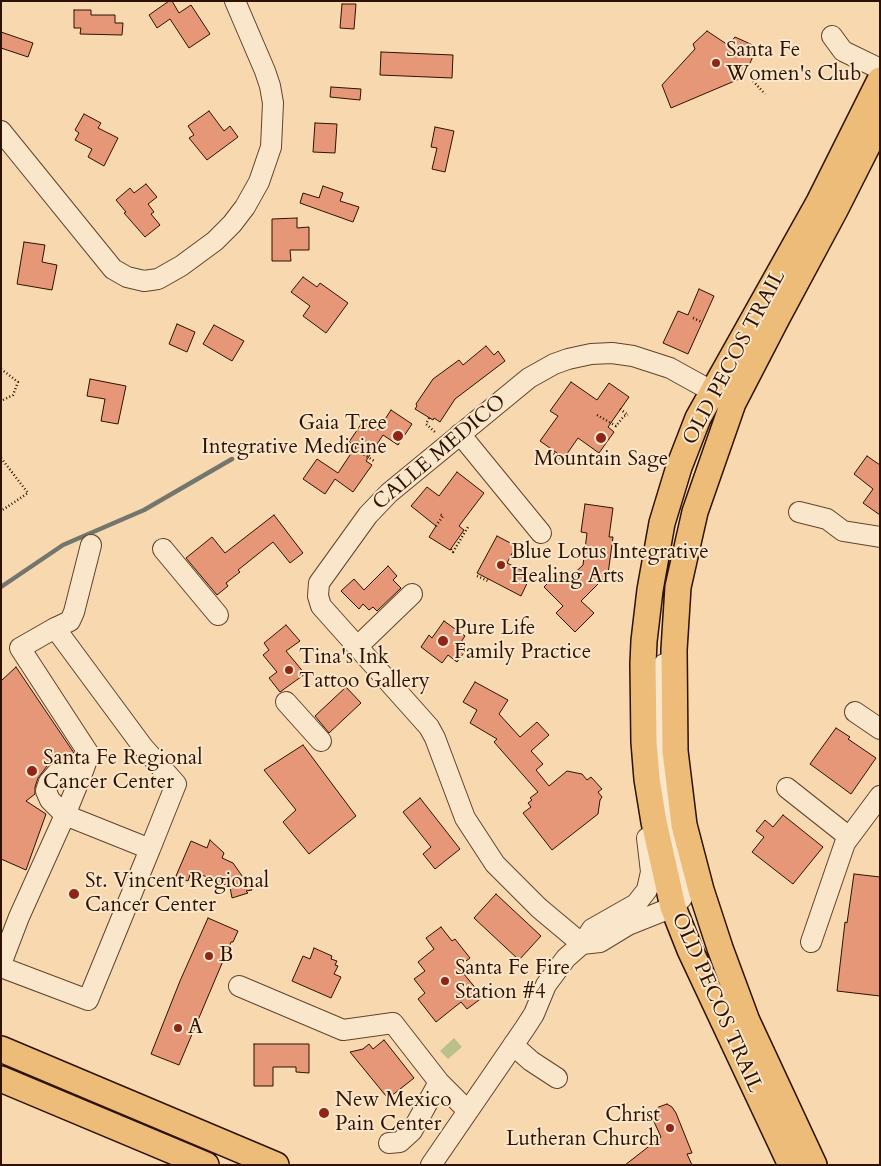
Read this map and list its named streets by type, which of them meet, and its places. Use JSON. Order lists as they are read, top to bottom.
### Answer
{
  "streets": {
    "main road": ["OLD PECOS TRAIL"],
    "street": ["CALLE MEDICO"]
  },
  "crossings": [
    ["OLD PECOS TRAIL", "CALLE MEDICO"]
  ],
  "places": [
    "Santa Fe Women's Club",
    "Gaia Tree Integrative Medicine",
    "Mountain Sage",
    "Blue Lotus Integrative Healing Arts",
    "Pure Life Family Practice",
    "Tina's Ink Tattoo Gallery",
    "Santa Fe Regional Cancer Center",
    "St. Vincent Regional Cancer Center",
    "B",
    "Santa Fe Fire Station #4",
    "A",
    "New Mexico Pain Center",
    "Christ Lutheran Church"
  ]
}
